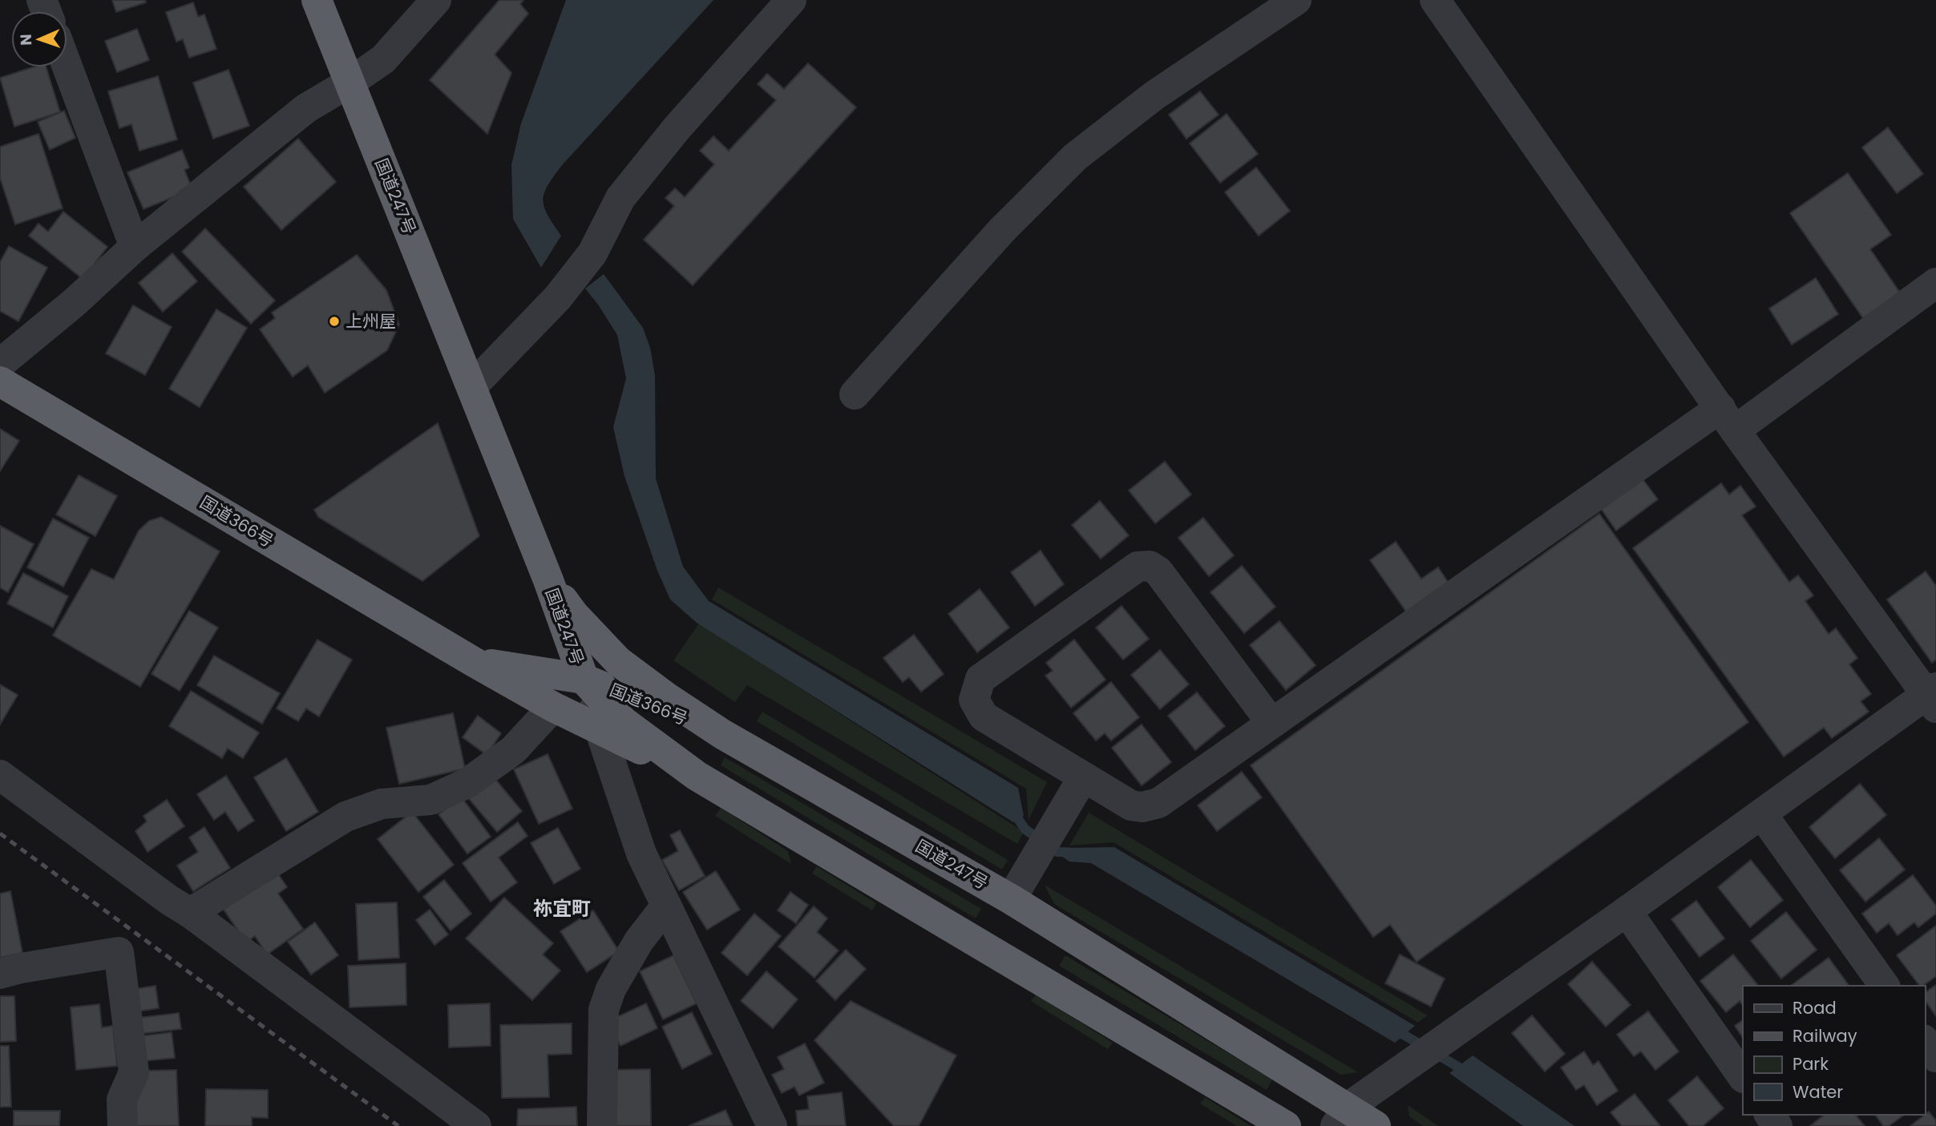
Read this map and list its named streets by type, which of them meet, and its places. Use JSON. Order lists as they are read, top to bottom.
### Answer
{
  "streets": {
    "highway": ["国道247号", "国道366号"]
  },
  "crossings": [
    ["国道247号", "国道366号"]
  ],
  "districts": ["祢宜町"],
  "places": ["上州屋"],
  "legend": [
    "Road",
    "Railway",
    "Park",
    "Water"
  ],
  "north": "left"
}
